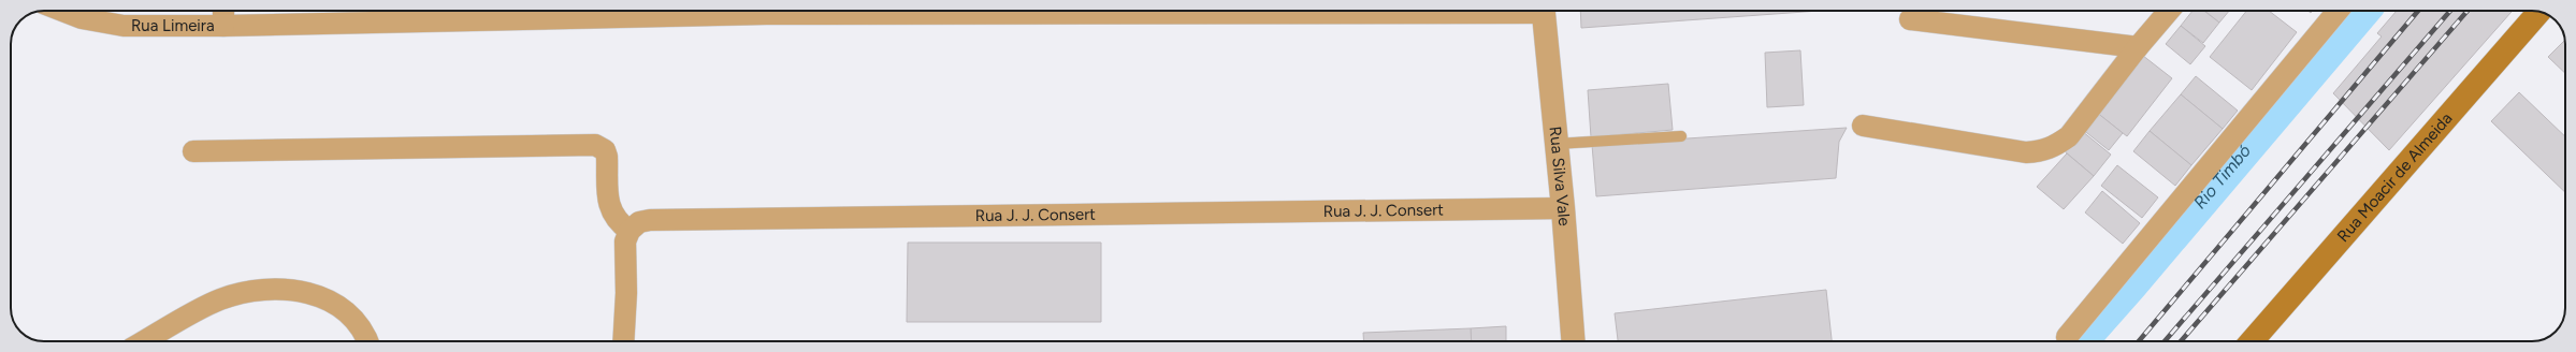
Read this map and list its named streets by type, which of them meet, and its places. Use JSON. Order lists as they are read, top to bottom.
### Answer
{
  "streets": {
    "main road": ["Rua Moacir de Almeida"],
    "street": ["Rua Limeira", "Rua Silva Vale", "Rua J. J. Consert"]
  },
  "crossings": [
    ["Rua Silva Vale", "Rua J. J. Consert"]
  ],
  "water": ["Rio Timbó"]
}
